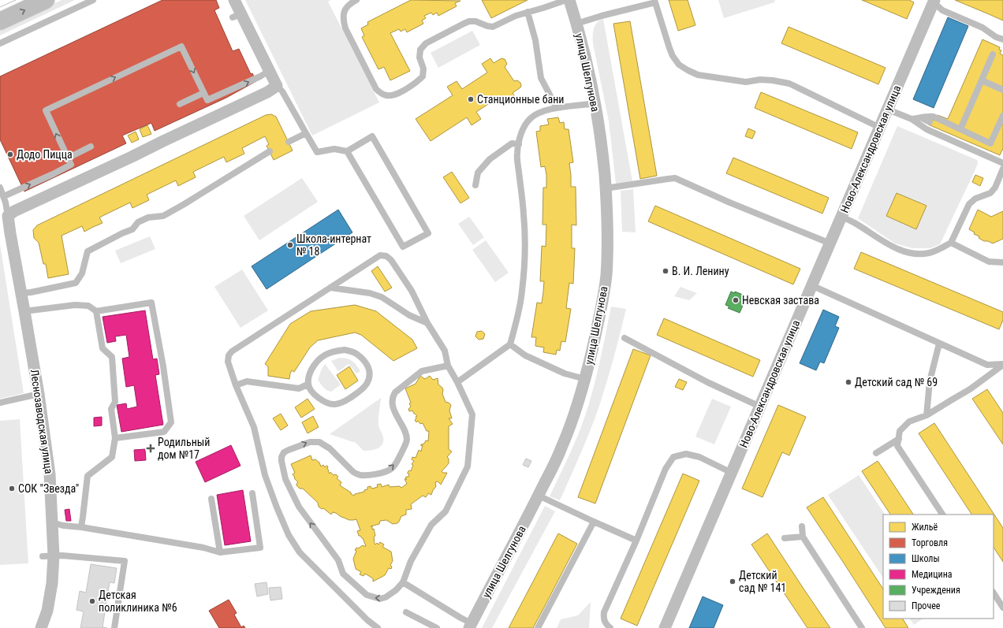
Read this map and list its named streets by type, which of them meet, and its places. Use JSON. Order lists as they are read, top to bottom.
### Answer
{
  "streets": {
    "street": ["улица Шелгунова", "Ново-Александровская улица", "Леснозаводская улица"]
  },
  "places": {
    "other": [
      "Станционные бани",
      "Додо Пицца",
      "Школа-интернат № 18",
      "В. И. Ленину",
      "Невская застава",
      "Детский сад № 69",
      "СОК \"Звезда\"",
      "Детский сад № 141",
      "Детская поликлиника №6"
    ],
    "health": ["Родильный дом №17"]
  },
  "legend": [
    "Жильё",
    "Торговля",
    "Школы",
    "Медицина",
    "Учреждения",
    "Прочее"
  ]
}
